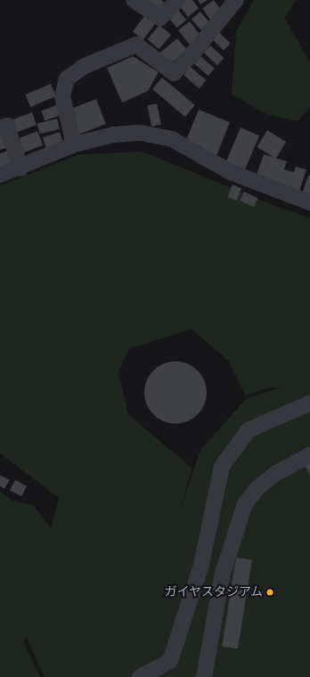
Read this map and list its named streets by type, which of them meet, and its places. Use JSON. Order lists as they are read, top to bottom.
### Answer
{
  "places": ["ガイヤスタジアム"]
}
